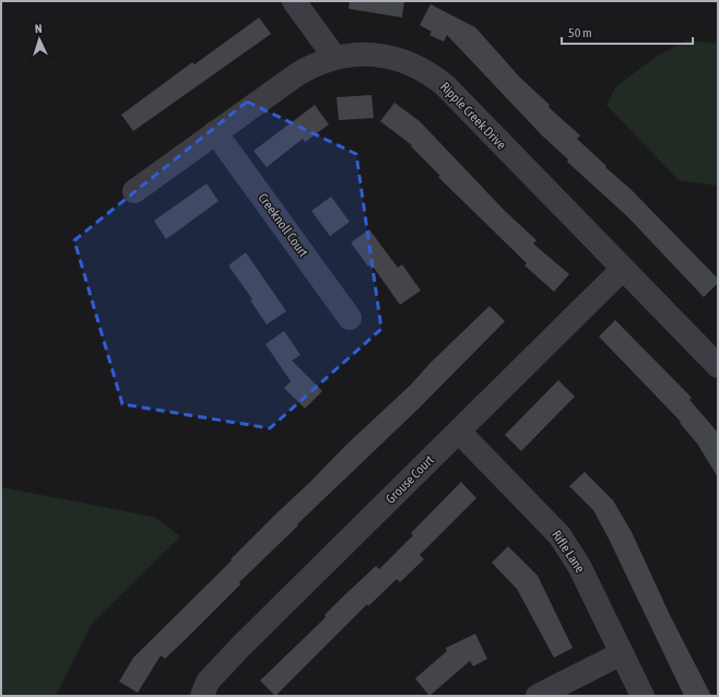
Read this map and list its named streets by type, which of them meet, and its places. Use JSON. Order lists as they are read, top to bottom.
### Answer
{
  "streets": {
    "street": [
      "Ripple Creek Drive",
      "Creeknoll Court",
      "Grouse Court",
      "Rifle Lane"
    ]
  },
  "crossings": [
    ["Ripple Creek Drive", "Creeknoll Court"],
    ["Ripple Creek Drive", "Grouse Court"],
    ["Grouse Court", "Rifle Lane"]
  ],
  "scale_bar": "50 m",
  "north": "top"
}
